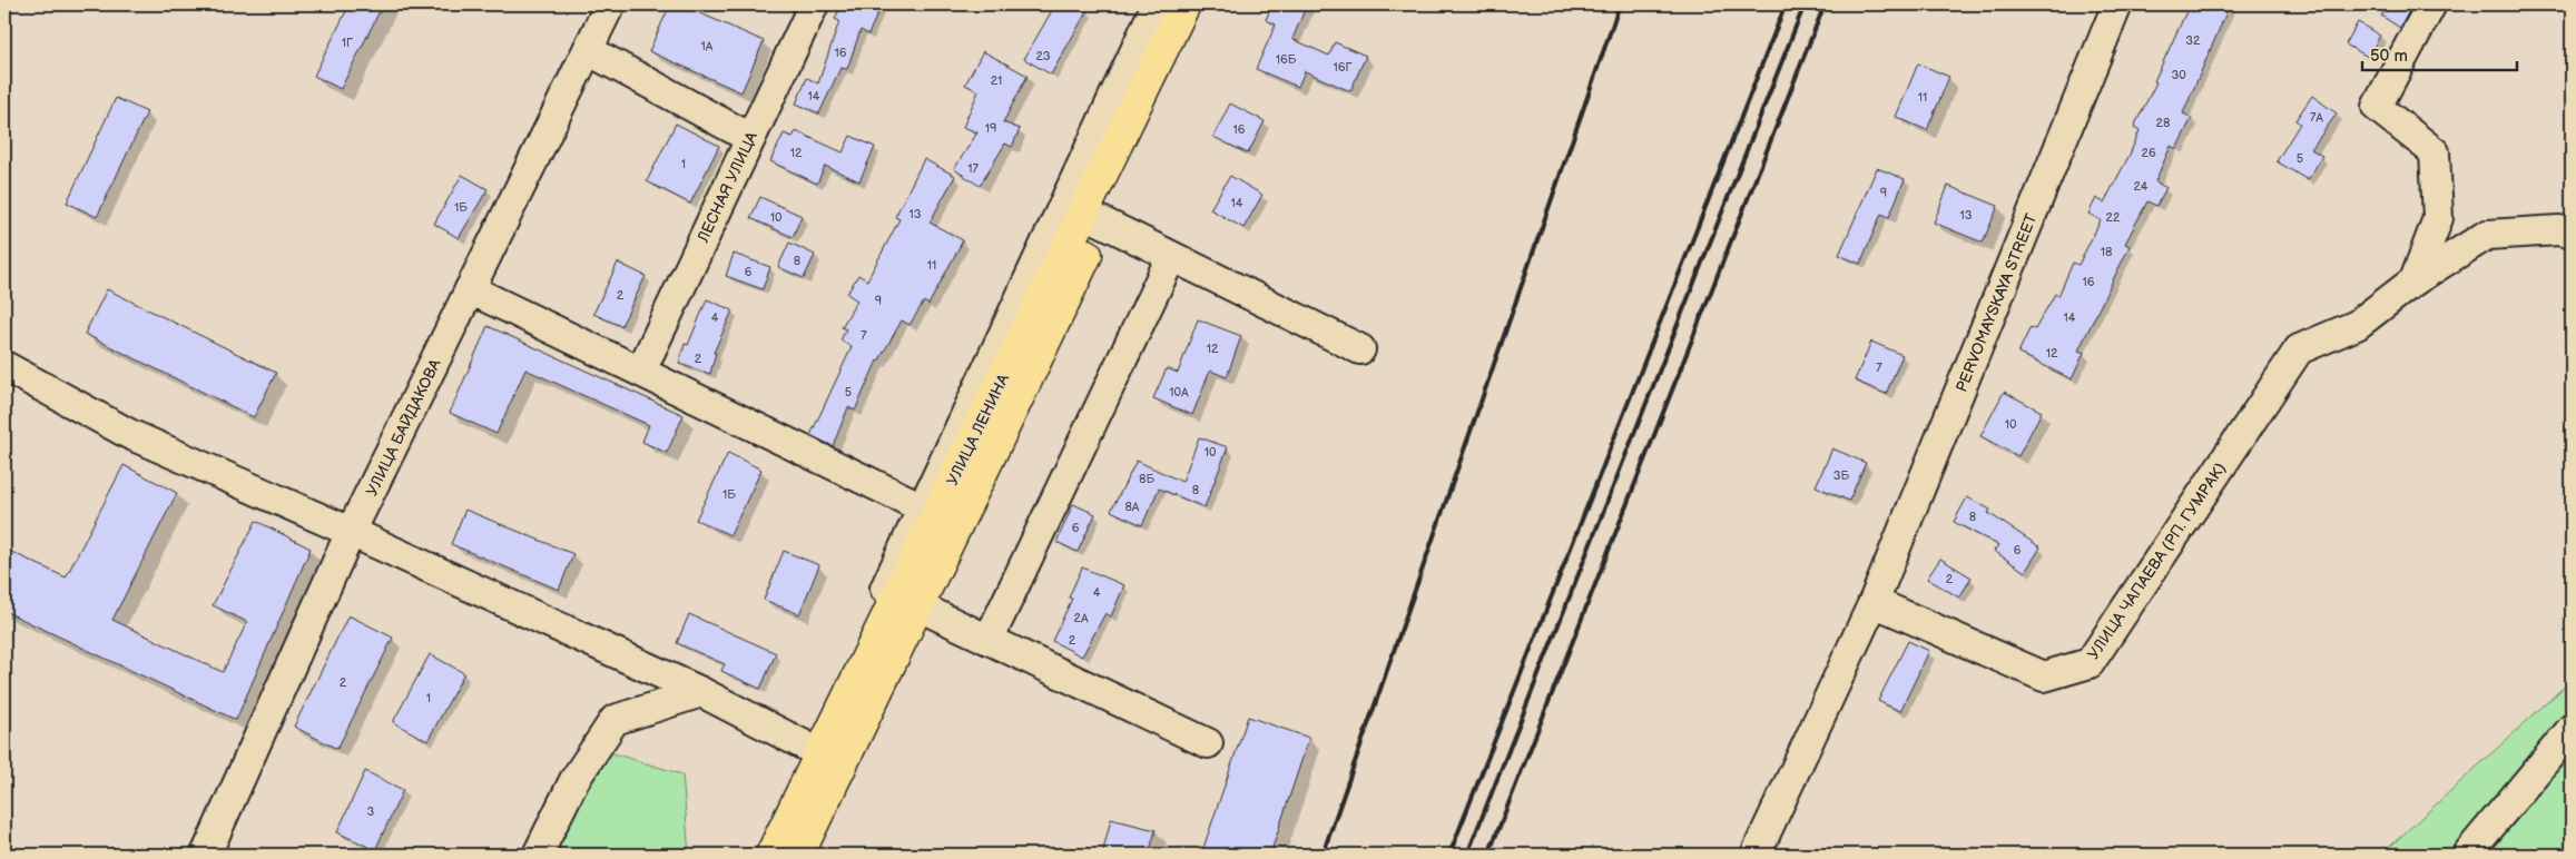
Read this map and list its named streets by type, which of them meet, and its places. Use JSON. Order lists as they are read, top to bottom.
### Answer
{
  "streets": {
    "main road": ["УЛИЦА ЛЕНИНА"],
    "street": [
      "ЛЕСНАЯ УЛИЦА",
      "PERVOMAYSKAYA STREET",
      "УЛИЦА БАЙДАКОВА",
      "УЛИЦА ЧАПАЕВА (РП. ГУМРАК)"
    ]
  },
  "crossings": [
    ["PERVOMAYSKAYA STREET", "УЛИЦА ЧАПАЕВА (РП. ГУМРАК)"]
  ],
  "house_numbers": [
    "32",
    "1Г",
    "1А",
    "16",
    "23",
    "16Б",
    "16Г",
    "30",
    "21",
    "14",
    "11",
    "7А",
    "28",
    "19",
    "16",
    "12",
    "26",
    "5",
    "1",
    "17",
    "24",
    "9",
    "14",
    "1Б",
    "13",
    "13",
    "10",
    "22",
    "18",
    "8",
    "11",
    "6",
    "16",
    "2",
    "9",
    "4",
    "14",
    "7",
    "12",
    "12",
    "2",
    "7",
    "5",
    "10А",
    "10",
    "10",
    "3Б",
    "8Б",
    "8",
    "1Б",
    "8А",
    "8",
    "6",
    "6",
    "2",
    "4",
    "2А",
    "2",
    "2",
    "1",
    "3"
  ],
  "scale_bar": "50 m"
}
